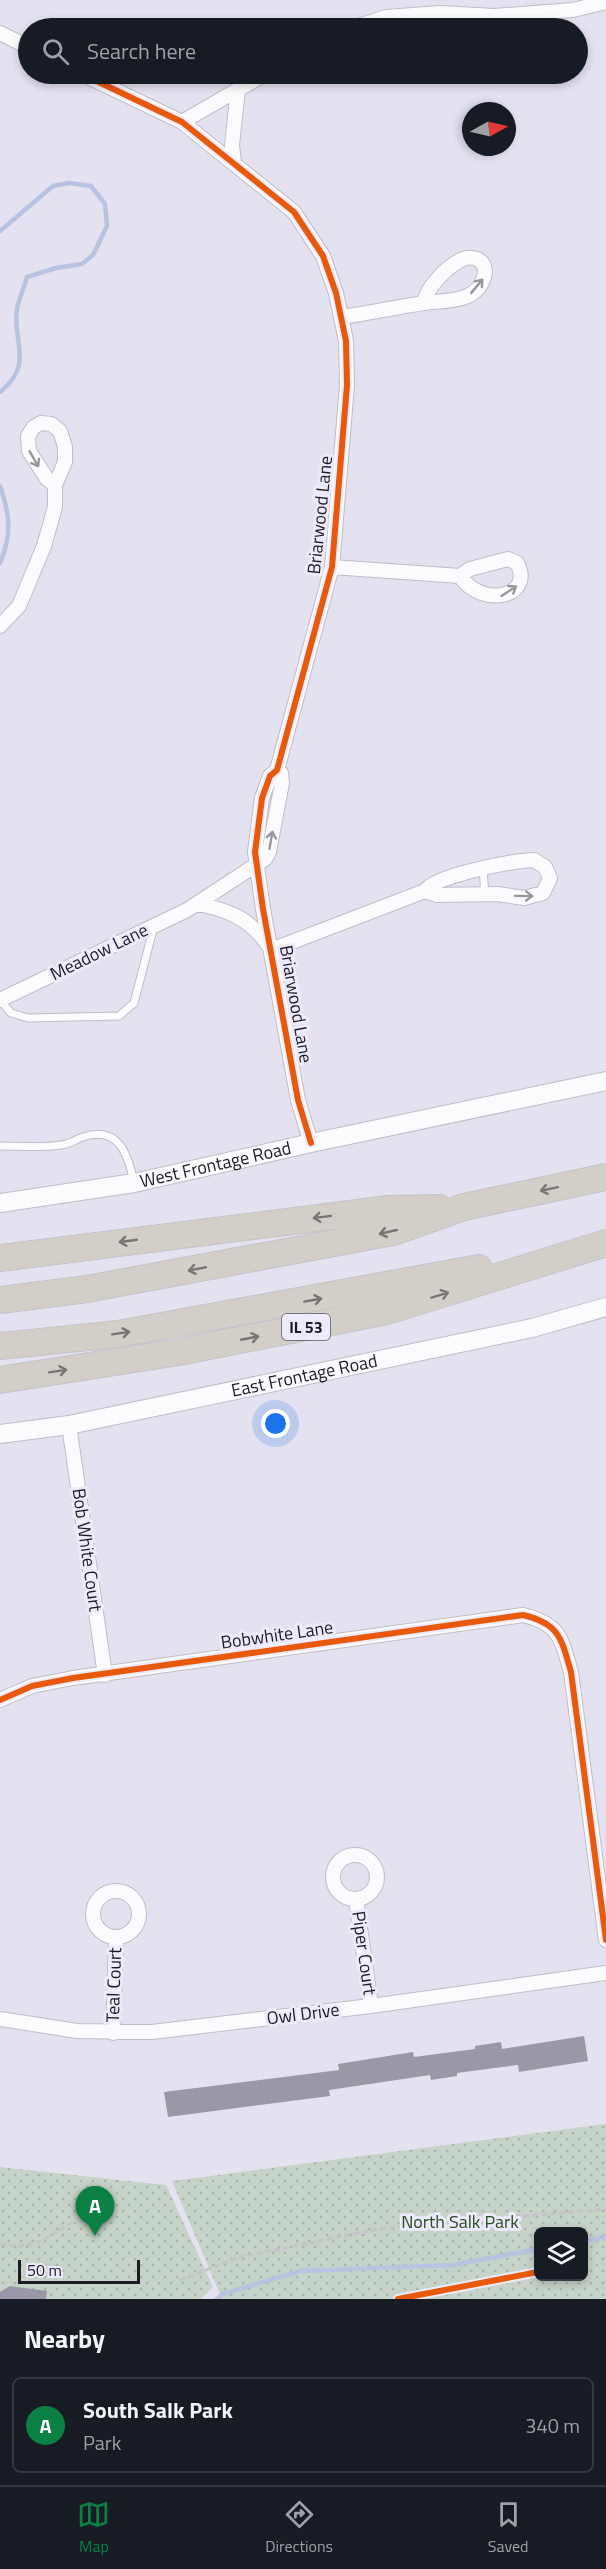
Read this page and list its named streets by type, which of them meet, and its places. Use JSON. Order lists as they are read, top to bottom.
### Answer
{
  "streets": {
    "highway": ["IL 53"],
    "street": [
      "Briarwood Lane",
      "Meadow Lane",
      "West Frontage Road",
      "East Frontage Road",
      "Bob White Court",
      "Bobwhite Lane",
      "Piper Court",
      "Teal Court",
      "Owl Drive"
    ]
  },
  "crossings": [
    ["Briarwood Lane", "Meadow Lane"],
    ["Briarwood Lane", "West Frontage Road"],
    ["East Frontage Road", "Bob White Court"],
    ["Bob White Court", "Bobwhite Lane"],
    ["Piper Court", "Owl Drive"],
    ["Teal Court", "Owl Drive"]
  ],
  "parks": ["North Salk Park"],
  "scale_bar": "50 m",
  "north": "right",
  "page": {
    "search": "Search here",
    "pins": "A",
    "scale": "50 m",
    "heading": "Nearby",
    "list": [
      {
        "mark": "A",
        "name": "South Salk Park",
        "note": "Park",
        "value": "340 m"
      }
    ],
    "nav": ["Map", "Directions", "Saved"]
  }
}
